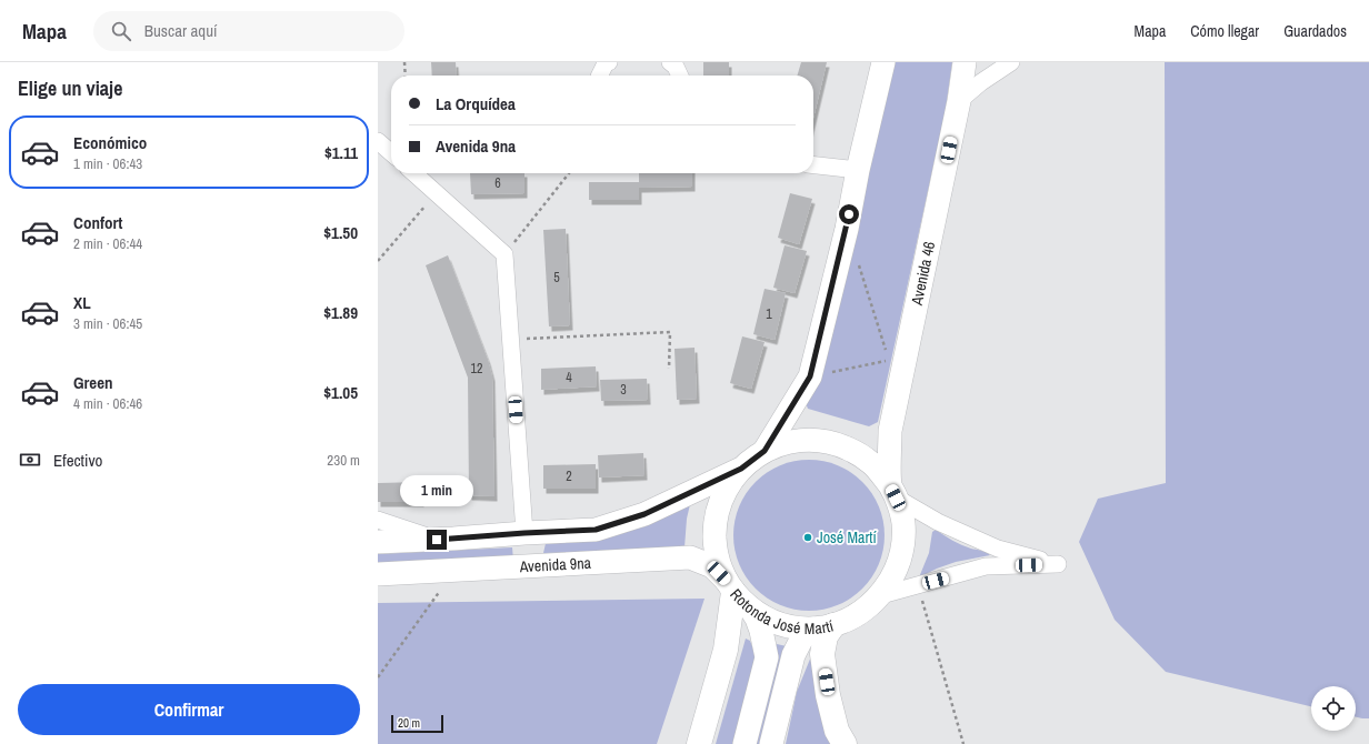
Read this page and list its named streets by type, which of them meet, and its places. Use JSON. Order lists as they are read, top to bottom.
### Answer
{
  "streets": {
    "main road": ["Avenida 46", "Avenida 9na", "Rotonda José Martí"]
  },
  "crossings": [
    ["Avenida 46", "Rotonda José Martí"],
    ["Avenida 9na", "Rotonda José Martí"]
  ],
  "places": ["José Martí"],
  "house_numbers": [
    "6",
    "5",
    "1",
    "12",
    "4",
    "3",
    "2"
  ],
  "scale_bar": "20 m",
  "page": {
    "header": "Mapa",
    "search": "Buscar aquí",
    "nav": ["Mapa", "Cómo llegar", "Guardados"],
    "heading": "Elige un viaje",
    "banner": ["La Orquídea", "Avenida 9na"],
    "list": [
      {
        "name": "Económico",
        "note": "1 min · 06:43",
        "value": "$1.11"
      },
      {
        "name": "Confort",
        "note": "2 min · 06:44",
        "value": "$1.50"
      },
      {
        "name": "XL",
        "note": "3 min · 06:45",
        "value": "$1.89"
      },
      {
        "name": "Green",
        "note": "4 min · 06:46",
        "value": "$1.05"
      }
    ],
    "pay": ["Efectivo", "230 m"],
    "bubble": "1 min",
    "buttons": "Confirmar",
    "scale": "20 m"
  }
}
